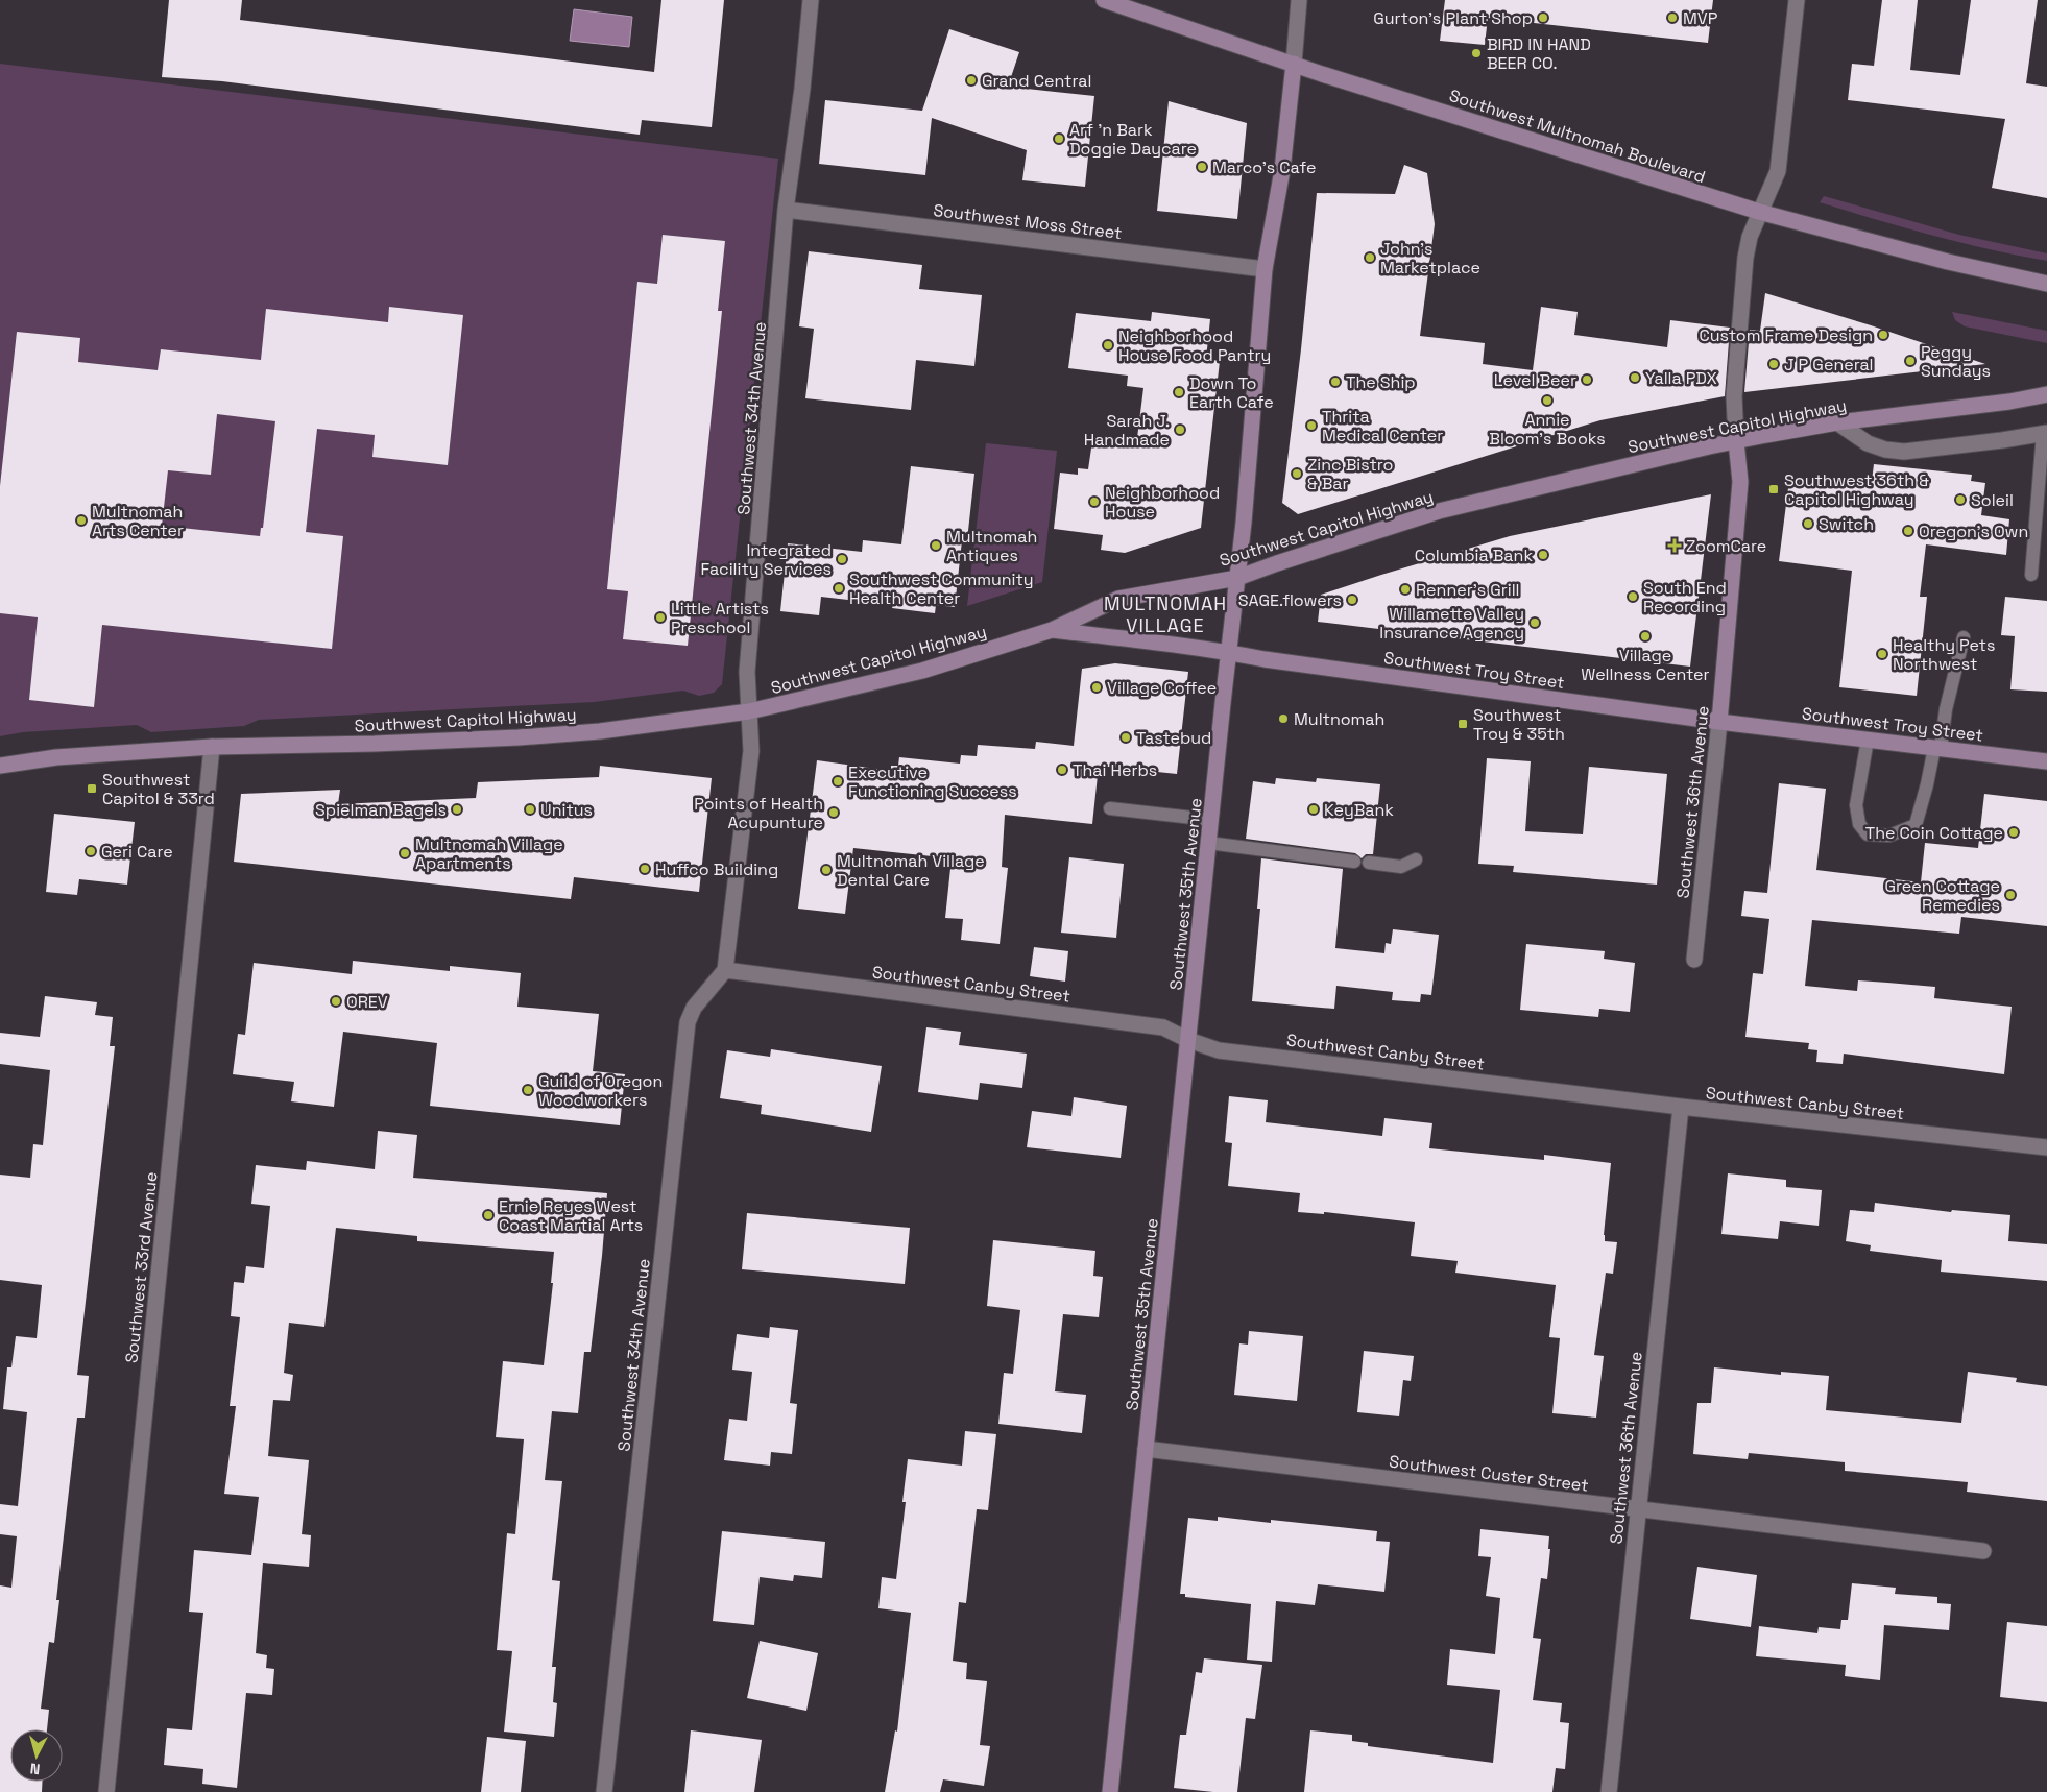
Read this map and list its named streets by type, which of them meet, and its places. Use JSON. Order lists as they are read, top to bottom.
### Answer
{
  "streets": {
    "street": [
      "Southwest Multnomah Boulevard",
      "Southwest Moss Street",
      "Southwest 34th Avenue",
      "Southwest Capitol Highway",
      "Southwest Troy Street",
      "Southwest 36th Avenue",
      "Southwest 35th Avenue",
      "Southwest Canby Street",
      "Southwest 33rd Avenue",
      "Southwest Custer Street"
    ]
  },
  "crossings": [
    ["Southwest Multnomah Boulevard", "Southwest 36th Avenue"],
    ["Southwest Multnomah Boulevard", "Southwest 35th Avenue"],
    ["Southwest Moss Street", "Southwest 34th Avenue"],
    ["Southwest Moss Street", "Southwest 35th Avenue"],
    ["Southwest 34th Avenue", "Southwest Capitol Highway"],
    ["Southwest 34th Avenue", "Southwest Canby Street"],
    ["Southwest Capitol Highway", "Southwest Troy Street"],
    ["Southwest Capitol Highway", "Southwest 36th Avenue"],
    ["Southwest Capitol Highway", "Southwest 35th Avenue"],
    ["Southwest Capitol Highway", "Southwest 33rd Avenue"],
    ["Southwest Troy Street", "Southwest 36th Avenue"],
    ["Southwest Troy Street", "Southwest 35th Avenue"],
    ["Southwest 36th Avenue", "Southwest Canby Street"],
    ["Southwest 36th Avenue", "Southwest Custer Street"],
    ["Southwest 35th Avenue", "Southwest Canby Street"],
    ["Southwest 35th Avenue", "Southwest Custer Street"]
  ],
  "districts": ["MULTNOMAH VILLAGE"],
  "places": {
    "other": [
      "Gurton's Plant Shop",
      "MVP",
      "BIRD IN HAND BEER CO.",
      "Grand Central",
      "Arf 'n Bark Doggie Daycare",
      "Marco's Cafe",
      "John's Marketplace",
      "Custom Frame Design",
      "Neighborhood House Food Pantry",
      "Peggy Sundays",
      "J P General",
      "Yalla PDX",
      "Level Beer",
      "The Ship",
      "Down To Earth Cafe",
      "Annie Bloom's Books",
      "Thrita Medical Center",
      "Sarah J. Handmade",
      "Zinc Bistro & Bar",
      "Soleil",
      "Neighborhood House",
      "Multnomah Arts Center",
      "Switch",
      "Oregon's Own",
      "Multnomah Antiques",
      "Columbia Bank",
      "Integrated Facility Services",
      "Southwest Community Health Center",
      "Renner's Grill",
      "South End Recording",
      "SAGE.flowers",
      "Little Artists Preschool",
      "Willamette Valley Insurance Agency",
      "Village Wellness Center",
      "Healthy Pets Northwest",
      "Village Coffee",
      "Multnomah",
      "Tastebud",
      "Thai Herbs",
      "Executive Functioning Success",
      "Spielman Bagels",
      "Unitus",
      "KeyBank",
      "Points of Health Acupunture",
      "The Coin Cottage",
      "Geri Care",
      "Multnomah Village Apartments",
      "Huffco Building",
      "Multnomah Village Dental Care",
      "Green Cottage Remedies",
      "OREV",
      "Guild of Oregon Woodworkers",
      "Ernie Reyes West Coast Martial Arts"
    ],
    "transit": ["Southwest 36th & Capitol Highway", "Southwest Troy & 35th", "Southwest Capitol & 33rd"],
    "health": ["ZoomCare"]
  },
  "north": "bottom"
}
